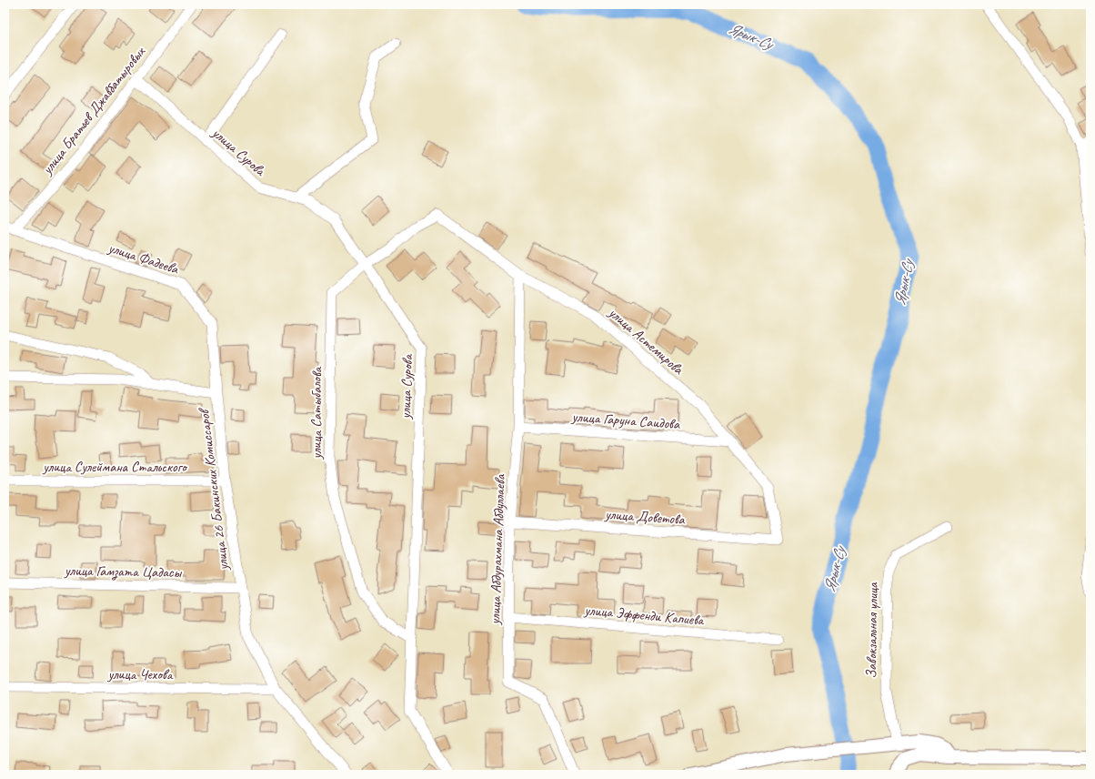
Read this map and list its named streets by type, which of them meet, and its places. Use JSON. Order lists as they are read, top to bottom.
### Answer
{
  "streets": {
    "street": [
      "улица Братьев Джавбатыровых",
      "улица Сурова",
      "улица Фадеева",
      "улица Астемирова",
      "улица Сатыбалова",
      "улица Гаруна Саидова",
      "улица Сулеймана Стальского",
      "улица 26 Бакинских Комиссаров",
      "улица Доветова",
      "улица Абдурахмана Абдуллаева",
      "улица Гамзата Цадасы",
      "улица Эффенди Капиева",
      "Завокзальная улица",
      "улица Чехова"
    ]
  },
  "crossings": [
    ["улица Братьев Джавбатыровых", "улица Сурова"],
    ["улица Братьев Джавбатыровых", "улица Фадеева"],
    ["улица Сурова", "улица Сатыбалова"],
    ["улица Фадеева", "улица 26 Бакинских Комиссаров"],
    ["улица Астемирова", "улица Сатыбалова"],
    ["улица Астемирова", "улица Гаруна Саидова"],
    ["улица Астемирова", "улица Доветова"],
    ["улица Астемирова", "улица Абдурахмана Абдуллаева"],
    ["улица Гаруна Саидова", "улица Абдурахмана Абдуллаева"],
    ["улица Сулеймана Стальского", "улица 26 Бакинских Комиссаров"],
    ["улица 26 Бакинских Комиссаров", "улица Гамзата Цадасы"],
    ["улица 26 Бакинских Комиссаров", "улица Чехова"],
    ["улица Доветова", "улица Абдурахмана Абдуллаева"],
    ["улица Абдурахмана Абдуллаева", "улица Эффенди Капиева"]
  ],
  "water": ["Ярык-Су"]
}
